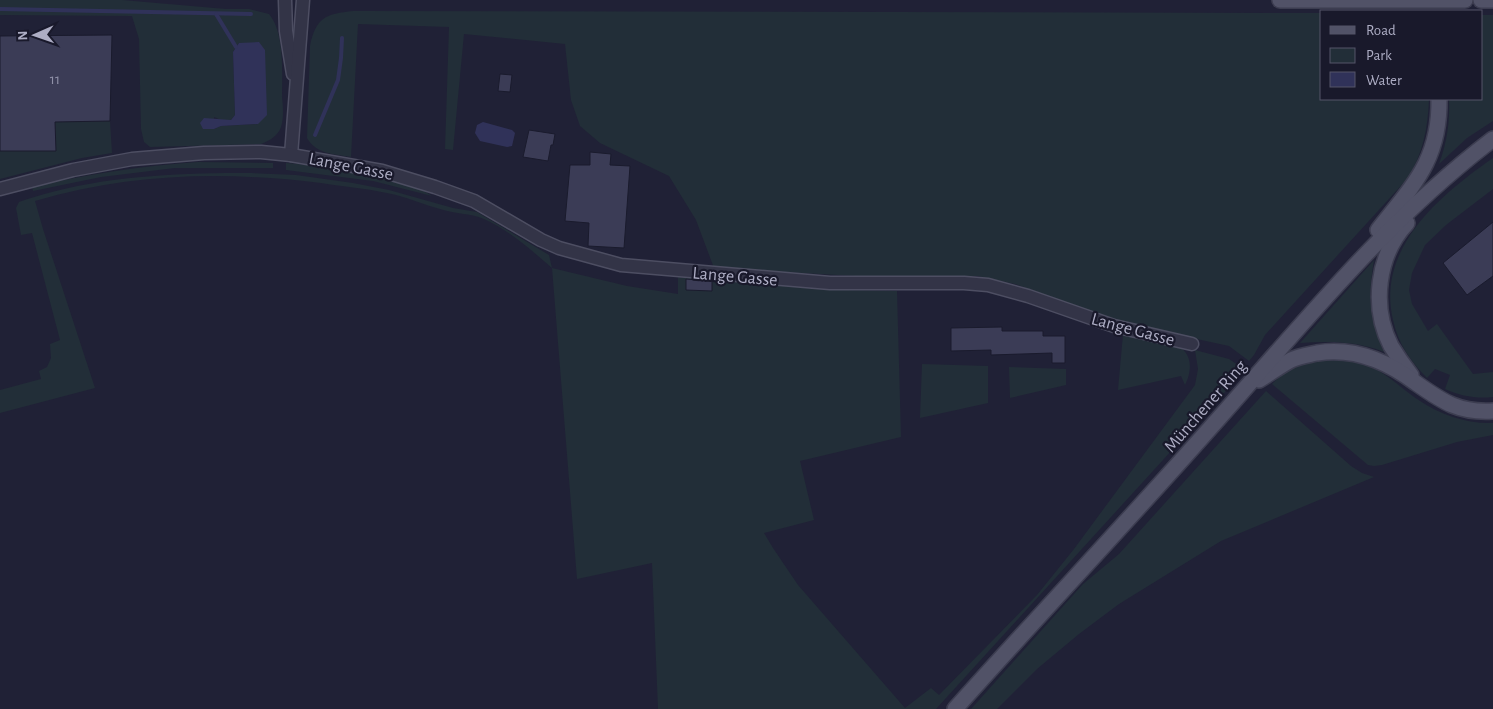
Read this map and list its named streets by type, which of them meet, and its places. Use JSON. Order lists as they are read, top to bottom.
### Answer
{
  "streets": {
    "main road": ["Münchener Ring"],
    "street": ["Lange Gasse"]
  },
  "house_numbers": ["11"],
  "legend": ["Road", "Park", "Water"],
  "north": "left"
}
